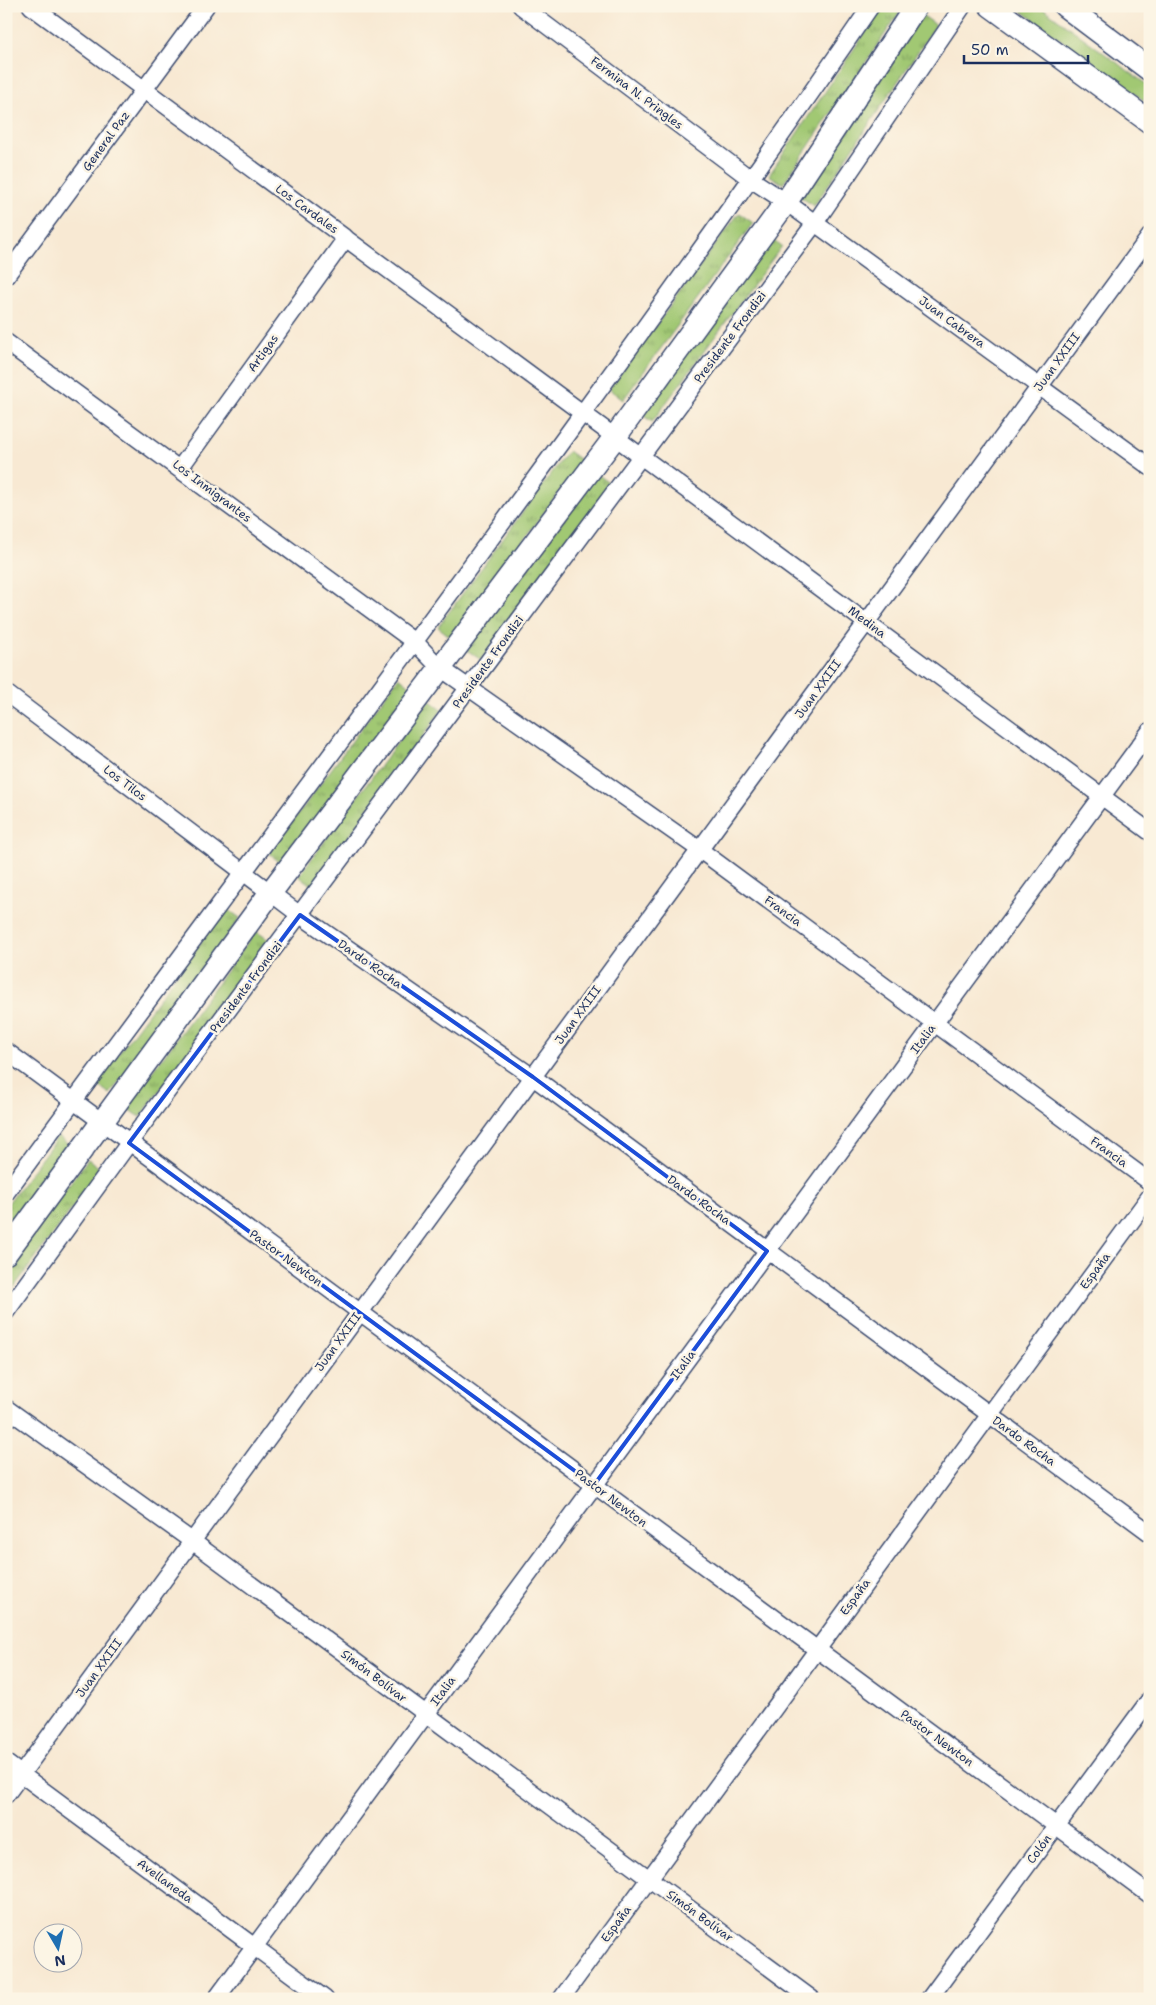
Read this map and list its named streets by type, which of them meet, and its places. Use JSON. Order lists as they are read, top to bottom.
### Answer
{
  "streets": {
    "street": [
      "Fermina N. Pringles",
      "General Paz",
      "Los Cardales",
      "Juan Cabrera",
      "Presidente Frondizi",
      "Artigas",
      "Juan XXIII",
      "Los Inmigrantes",
      "Medina",
      "Los Tilos",
      "Francia",
      "Dardo Rocha",
      "Italia",
      "Pastor Newton",
      "España",
      "Simón Bolívar",
      "Colón",
      "Avellaneda"
    ]
  },
  "crossings": [
    ["Fermina N. Pringles", "Juan Cabrera"],
    ["General Paz", "Los Cardales"],
    ["Los Cardales", "Artigas"],
    ["Los Cardales", "Medina"],
    ["Juan Cabrera", "Presidente Frondizi"],
    ["Juan Cabrera", "Juan XXIII"],
    ["Presidente Frondizi", "Medina"],
    ["Presidente Frondizi", "Francia"],
    ["Presidente Frondizi", "Dardo Rocha"],
    ["Presidente Frondizi", "Pastor Newton"],
    ["Artigas", "Los Inmigrantes"],
    ["Juan XXIII", "Medina"],
    ["Juan XXIII", "Francia"],
    ["Juan XXIII", "Dardo Rocha"],
    ["Juan XXIII", "Pastor Newton"],
    ["Juan XXIII", "Simón Bolívar"],
    ["Juan XXIII", "Avellaneda"],
    ["Los Inmigrantes", "Francia"],
    ["Medina", "Italia"],
    ["Los Tilos", "Dardo Rocha"],
    ["Francia", "Italia"],
    ["Dardo Rocha", "Italia"],
    ["Dardo Rocha", "España"],
    ["Italia", "Pastor Newton"],
    ["Italia", "Simón Bolívar"],
    ["Italia", "Avellaneda"],
    ["Pastor Newton", "España"],
    ["Pastor Newton", "Colón"],
    ["España", "Simón Bolívar"]
  ],
  "scale_bar": "50 m",
  "north": "bottom"
}
